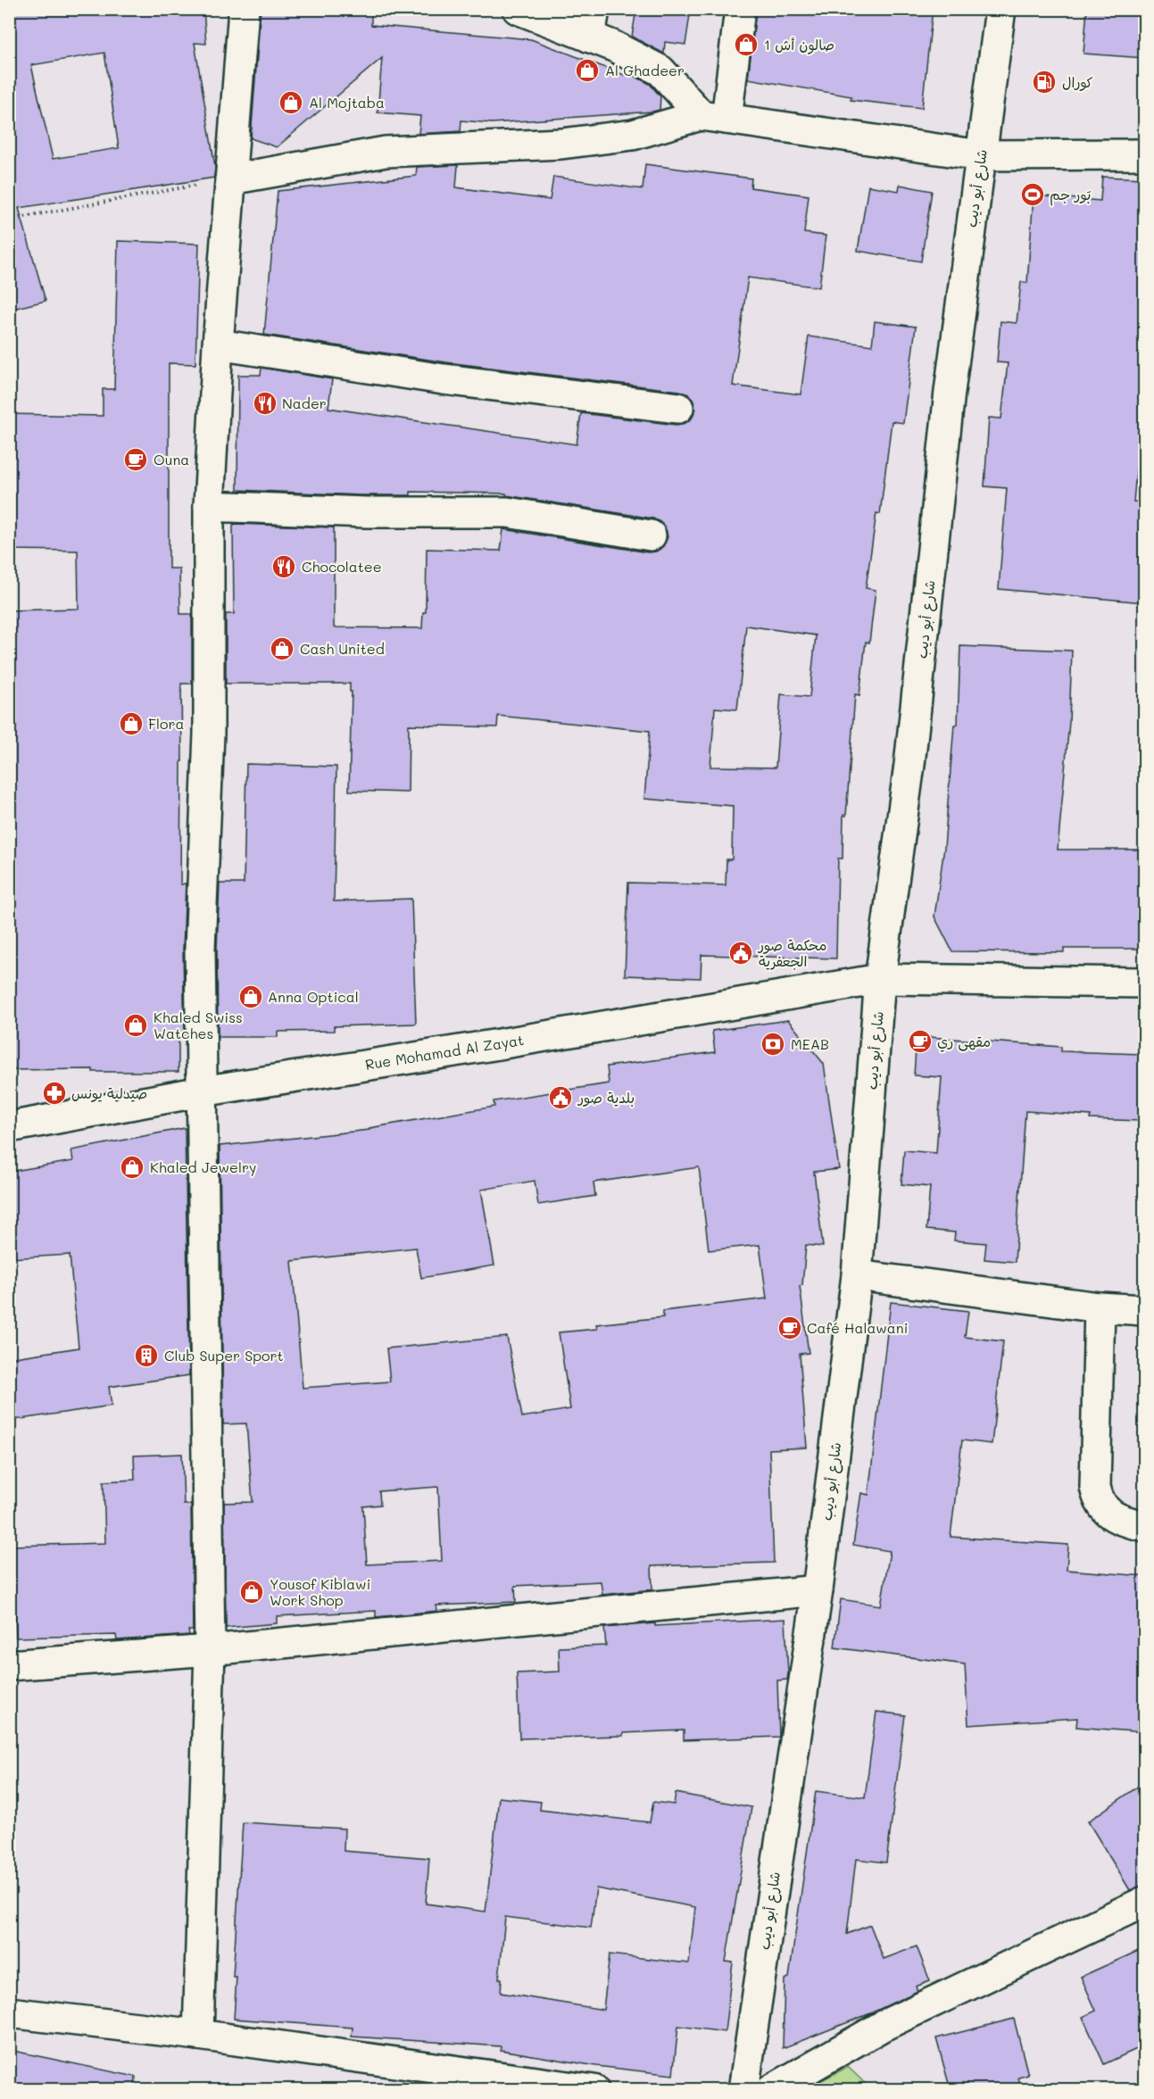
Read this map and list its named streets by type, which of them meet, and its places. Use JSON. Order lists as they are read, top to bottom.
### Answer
{
  "streets": {
    "street": ["شارع أبو ديب", "Rue Mohamad Al Zayat"]
  },
  "crossings": [
    ["شارع أبو ديب", "Rue Mohamad Al Zayat"]
  ],
  "places": {
    "shop": [
      "صالون أش 1",
      "Al Ghadeer",
      "Al Mojtaba",
      "Cash United",
      "Flora",
      "Anna Optical",
      "Khaled Swiss Watches",
      "Khaled Jewelry",
      "Yousof Kiblawi Work Shop"
    ],
    "fuel station": ["كورال"],
    "sports": ["بَور جم"],
    "restaurant": ["Nader", "Chocolatee"],
    "cafe": ["Ouna", "مقهى ري", "Café Halawani"],
    "public building": ["محكمة صور الجعفرية", "بلدية صور"],
    "bank": ["MEAB"],
    "pharmacy": ["صيدلية يونس"],
    "building": ["Club Super Sport"]
  }
}
